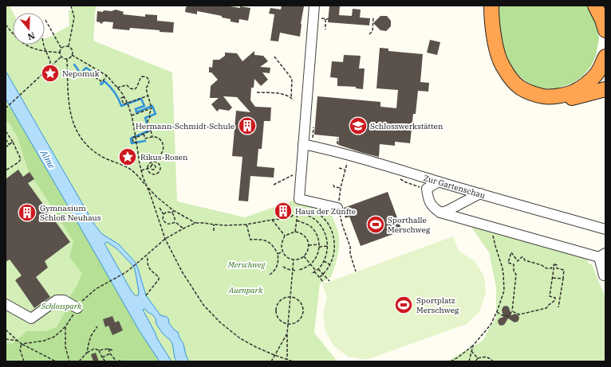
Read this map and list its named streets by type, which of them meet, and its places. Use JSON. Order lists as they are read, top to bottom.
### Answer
{
  "streets": {
    "street": ["Zur Gartenschau"]
  },
  "water": ["Alme"],
  "parks": ["Merschweg", "Auenpark", "Schlosspark"],
  "places": {
    "place": ["Nepomuk", "Rikus-Rosen"],
    "building": ["Hermann-Schmidt-Schule", "Haus der Zünfte", "Gymnasium Schloß Neuhaus"],
    "school or university": ["Schlosswerkstätten"],
    "sports": ["Sporthalle Merschweg", "Sportplatz Merschweg"]
  },
  "north": "bottom"
}
